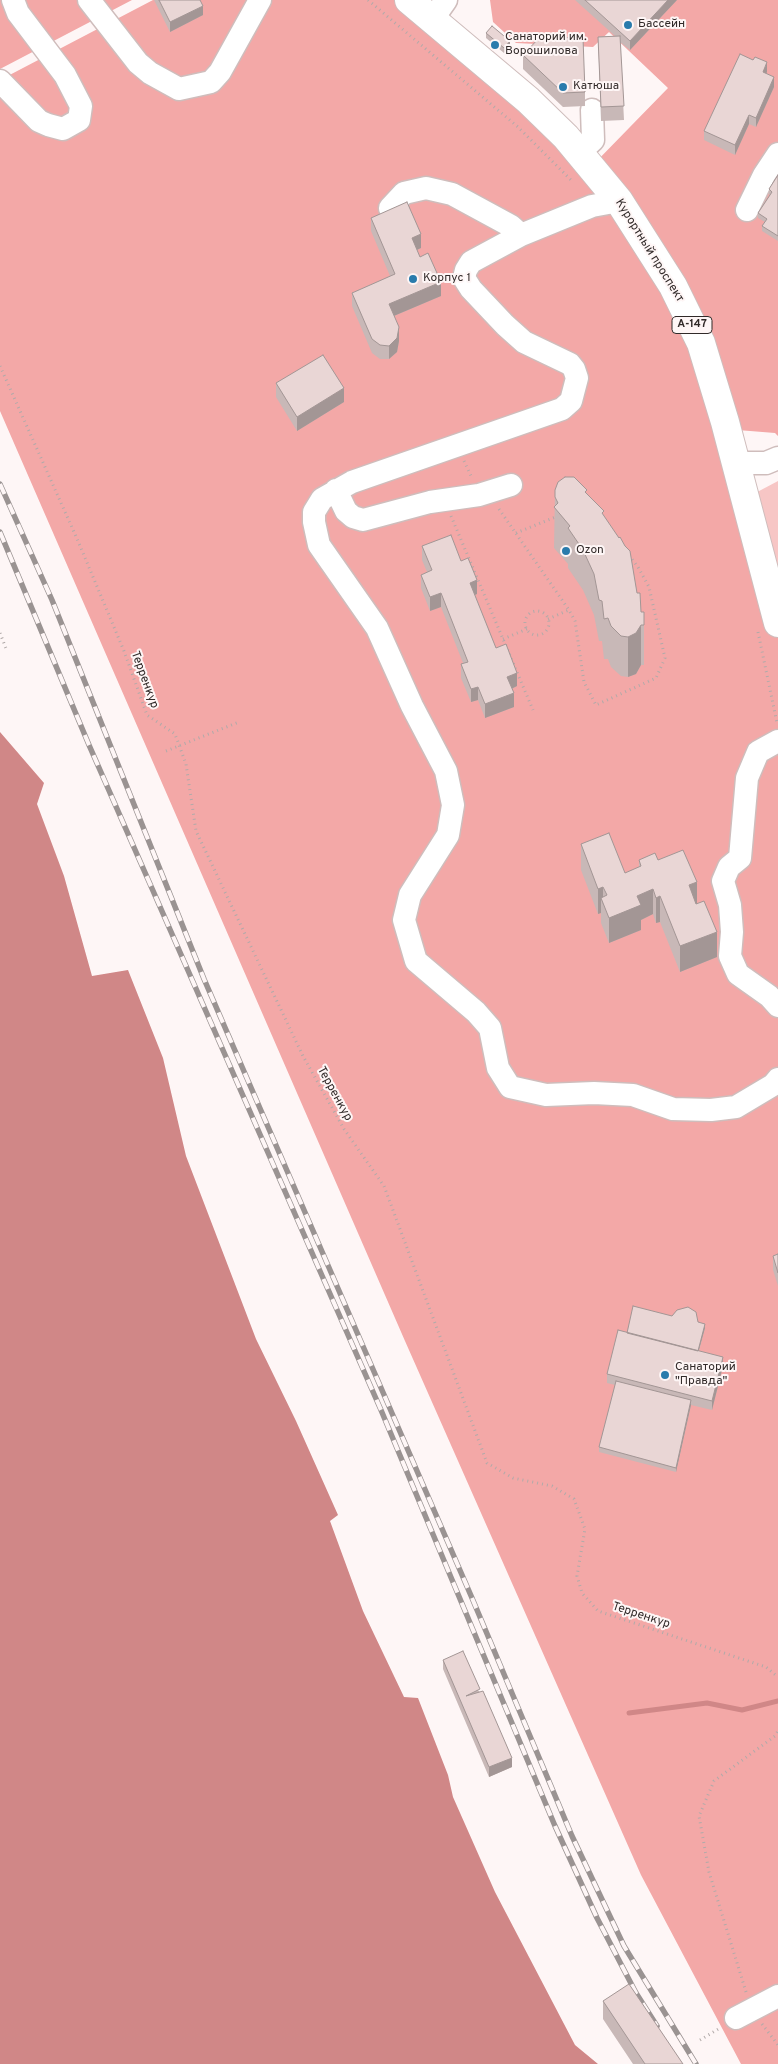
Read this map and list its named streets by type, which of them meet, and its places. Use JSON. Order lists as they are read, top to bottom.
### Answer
{
  "streets": {
    "main road": ["Курортный проспект", "А-147"],
    "path": ["Терренкур"]
  },
  "places": [
    "Бассейн",
    "Санаторий им. Ворошилова",
    "Катюша",
    "Корпус 1",
    "Ozon",
    "Санаторий \"Правда\""
  ]
}
